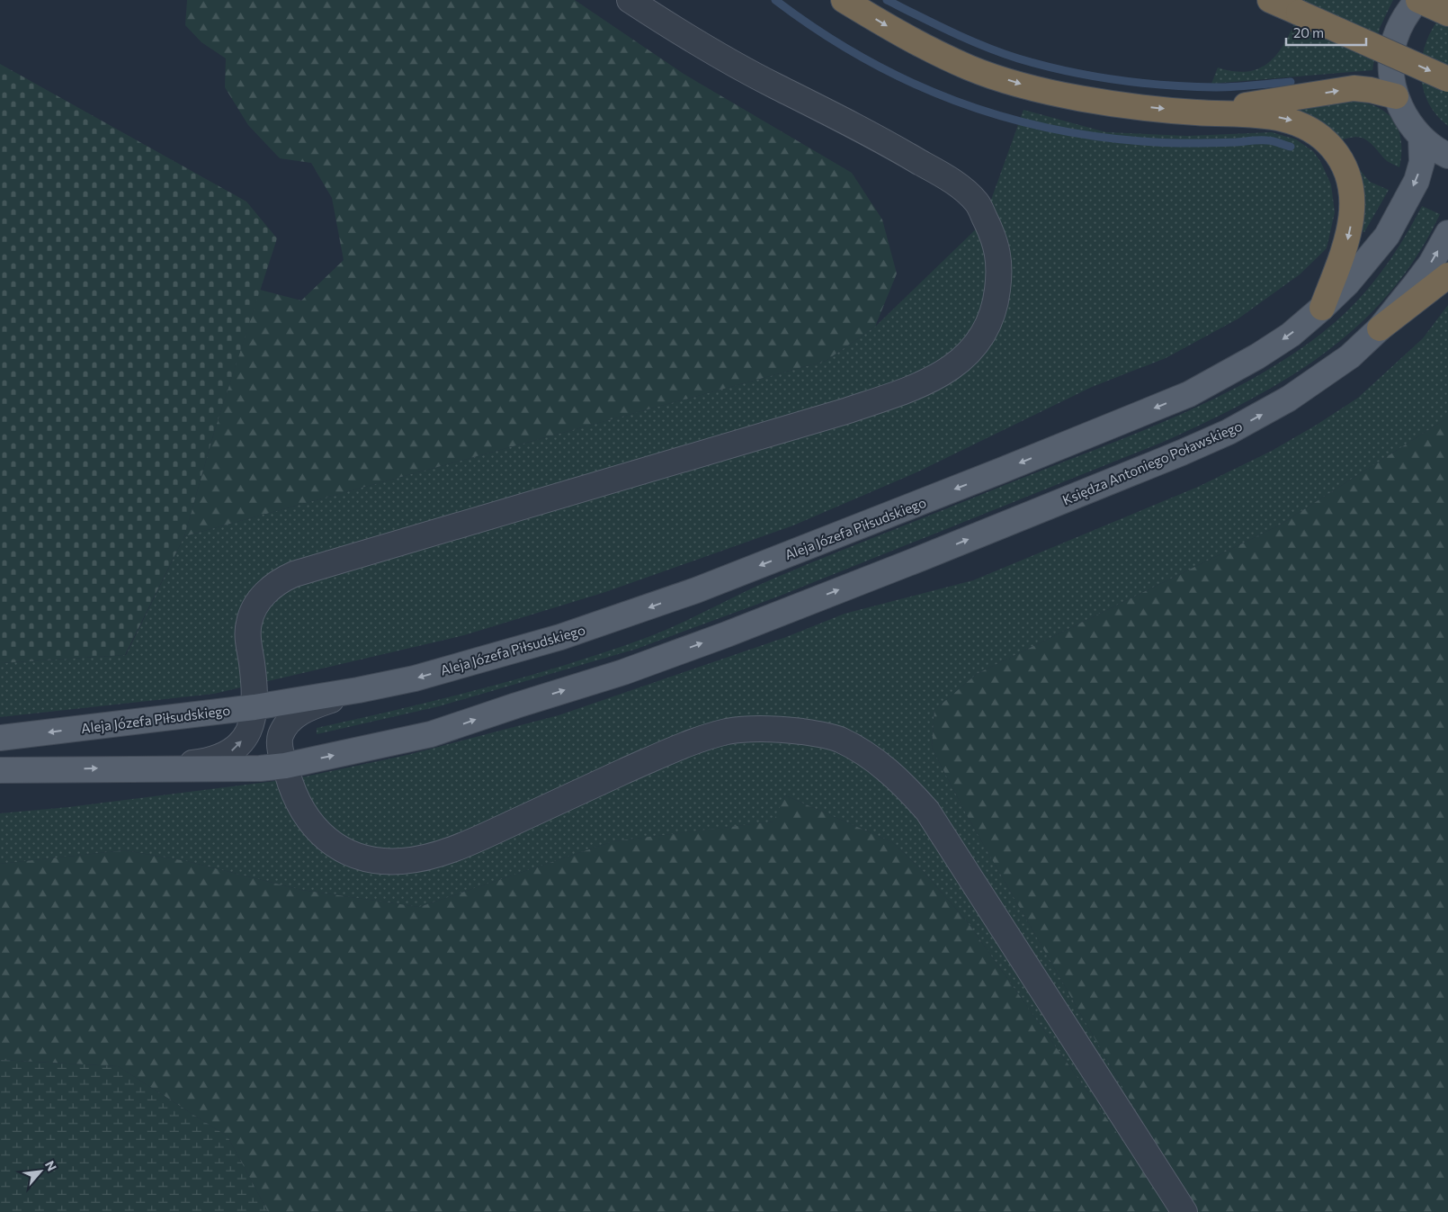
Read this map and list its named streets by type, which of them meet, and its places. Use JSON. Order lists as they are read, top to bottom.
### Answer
{
  "streets": {
    "main road": ["Księdza Antoniego Poławskiego", "Aleja Józefa Piłsudskiego"]
  },
  "one_way": ["Księdza Antoniego Poławskiego", "Aleja Józefa Piłsudskiego"],
  "scale_bar": "20 m",
  "north": "top right"
}
